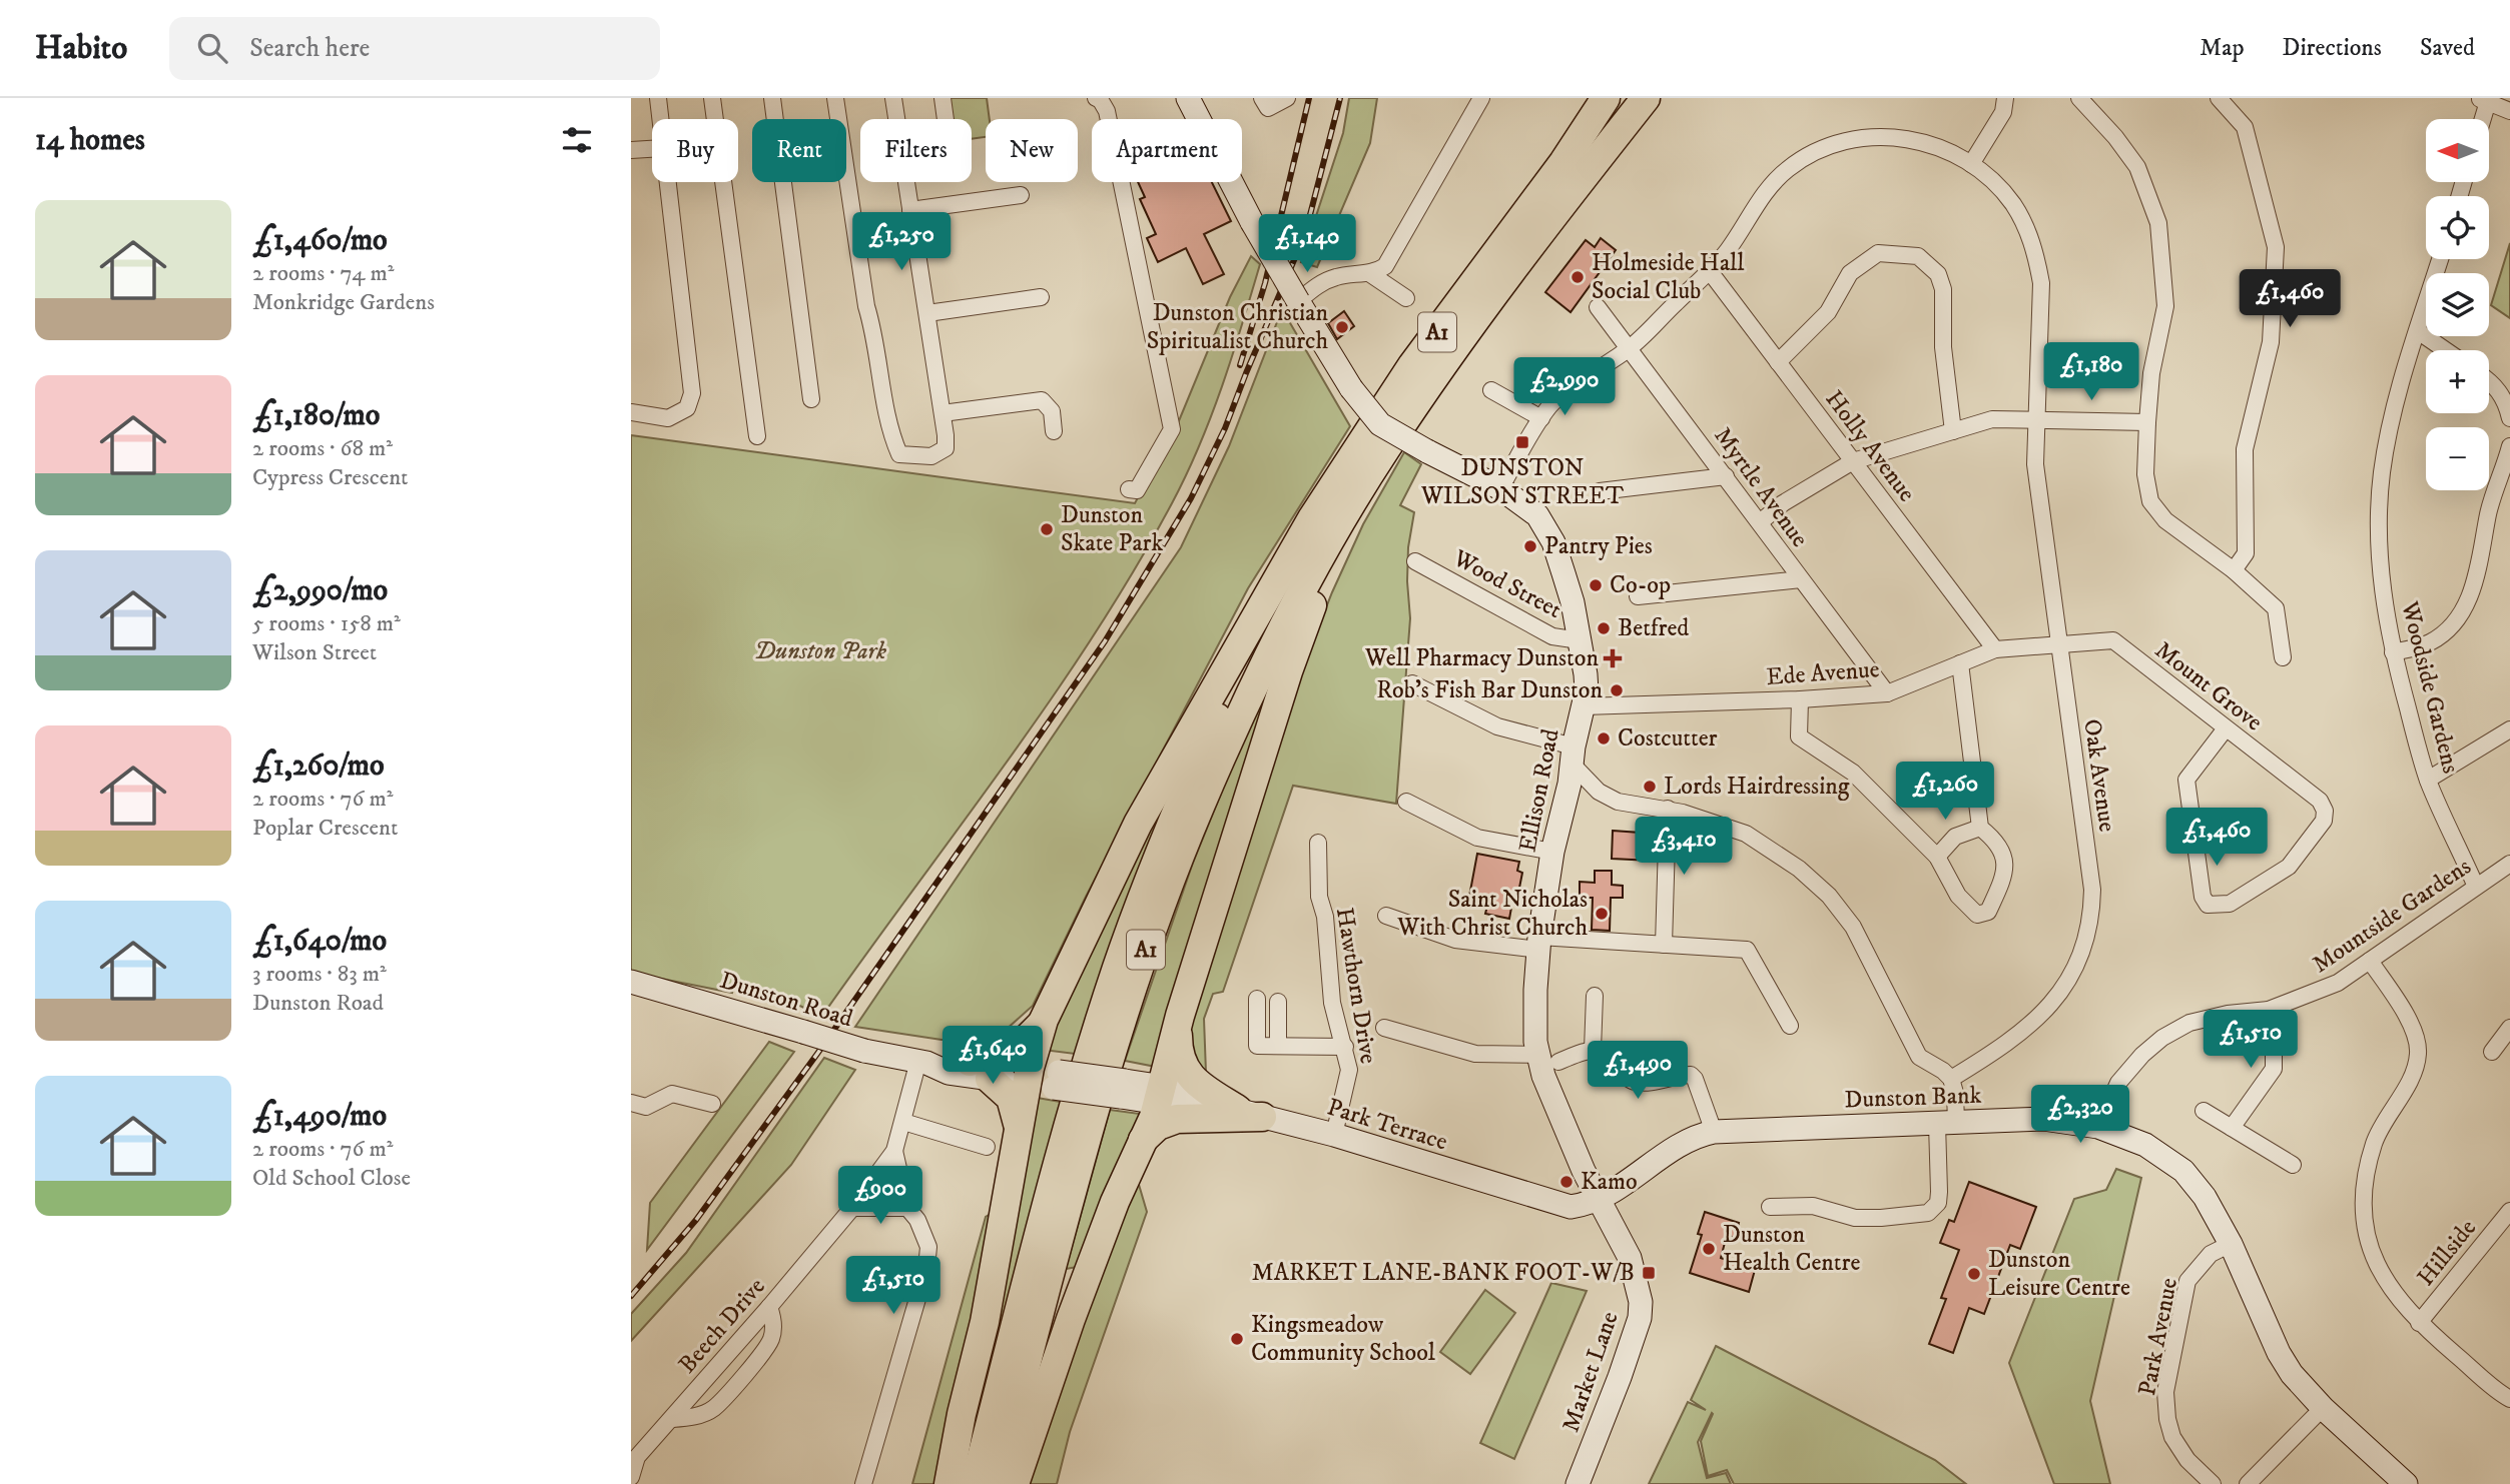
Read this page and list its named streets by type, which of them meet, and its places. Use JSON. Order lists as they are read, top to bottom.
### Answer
{
  "streets": {
    "highway": ["A1"],
    "street": [
      "Holly Avenue",
      "Myrtle Avenue",
      "Wood Street",
      "Ede Avenue",
      "Mount Grove",
      "Woodside Gardens",
      "Oak Avenue",
      "Ellison Road",
      "Mountside Gardens",
      "Hawthorn Drive",
      "Dunston Road",
      "Dunston Bank",
      "Park Terrace",
      "Hillside",
      "Beech Drive",
      "Park Avenue",
      "Market Lane"
    ]
  },
  "crossings": [
    ["Holly Avenue", "Ede Avenue"],
    ["Holly Avenue", "Oak Avenue"],
    ["Myrtle Avenue", "Ede Avenue"],
    ["Myrtle Avenue", "Oak Avenue"],
    ["Wood Street", "Ellison Road"],
    ["Ede Avenue", "Mount Grove"],
    ["Ede Avenue", "Oak Avenue"],
    ["Ede Avenue", "Ellison Road"],
    ["Mount Grove", "Oak Avenue"],
    ["Woodside Gardens", "Mountside Gardens"],
    ["Oak Avenue", "Ellison Road"],
    ["Ellison Road", "Dunston Bank"],
    ["Ellison Road", "Park Terrace"],
    ["Ellison Road", "Market Lane"],
    ["Mountside Gardens", "Dunston Bank"],
    ["Hawthorn Drive", "Park Terrace"],
    ["Dunston Road", "Park Terrace"],
    ["Dunston Road", "Beech Drive"],
    ["Dunston Bank", "Park Terrace"],
    ["Dunston Bank", "Park Avenue"],
    ["Dunston Bank", "Market Lane"],
    ["Park Terrace", "Market Lane"]
  ],
  "parks": ["Dunston Park"],
  "places": {
    "other": [
      "Holmeside Hall Social Club",
      "Dunston Christian Spiritualist Church",
      "Dunston Skate Park",
      "Pantry Pies",
      "Co-op",
      "Betfred",
      "Rob’s Fish Bar Dunston",
      "Costcutter",
      "Lords Hairdressing",
      "Saint Nicholas With Christ Church",
      "Kamo",
      "Dunston Health Centre",
      "Dunston Leisure Centre",
      "Kingsmeadow Community School"
    ],
    "transit": ["DUNSTON WILSON STREET", "MARKET LANE-BANK FOOT-W/B"],
    "health": ["Well Pharmacy Dunston"]
  },
  "north": "left",
  "page": {
    "header": "Habito",
    "search": "Search here",
    "nav": ["Map", "Directions", "Saved"],
    "heading": "14 homes",
    "map_buttons": ["+", "−"],
    "chip": [
      "Buy",
      "Rent",
      "Filters",
      "New",
      "Apartment"
    ],
    "list": [
      {
        "name": "£1,460/mo",
        "note": "2 rooms · 74 m² · Monkridge Gardens"
      },
      {
        "name": "£1,180/mo",
        "note": "2 rooms · 68 m² · Cypress Crescent"
      },
      {
        "name": "£2,990/mo",
        "note": "5 rooms · 158 m² · Wilson Street"
      },
      {
        "name": "£1,260/mo",
        "note": "2 rooms · 76 m² · Poplar Crescent"
      },
      {
        "name": "£1,640/mo",
        "note": "3 rooms · 83 m² · Dunston Road"
      },
      {
        "name": "£1,490/mo",
        "note": "2 rooms · 76 m² · Old School Close"
      }
    ],
    "price": [
      "£1,250",
      "£1,140",
      "£1,460",
      "£1,180",
      "£2,990",
      "£1,260",
      "£1,460",
      "£3,410",
      "£1,510",
      "£1,640",
      "£1,490",
      "£2,320",
      "£900",
      "£1,510"
    ]
  }
}
